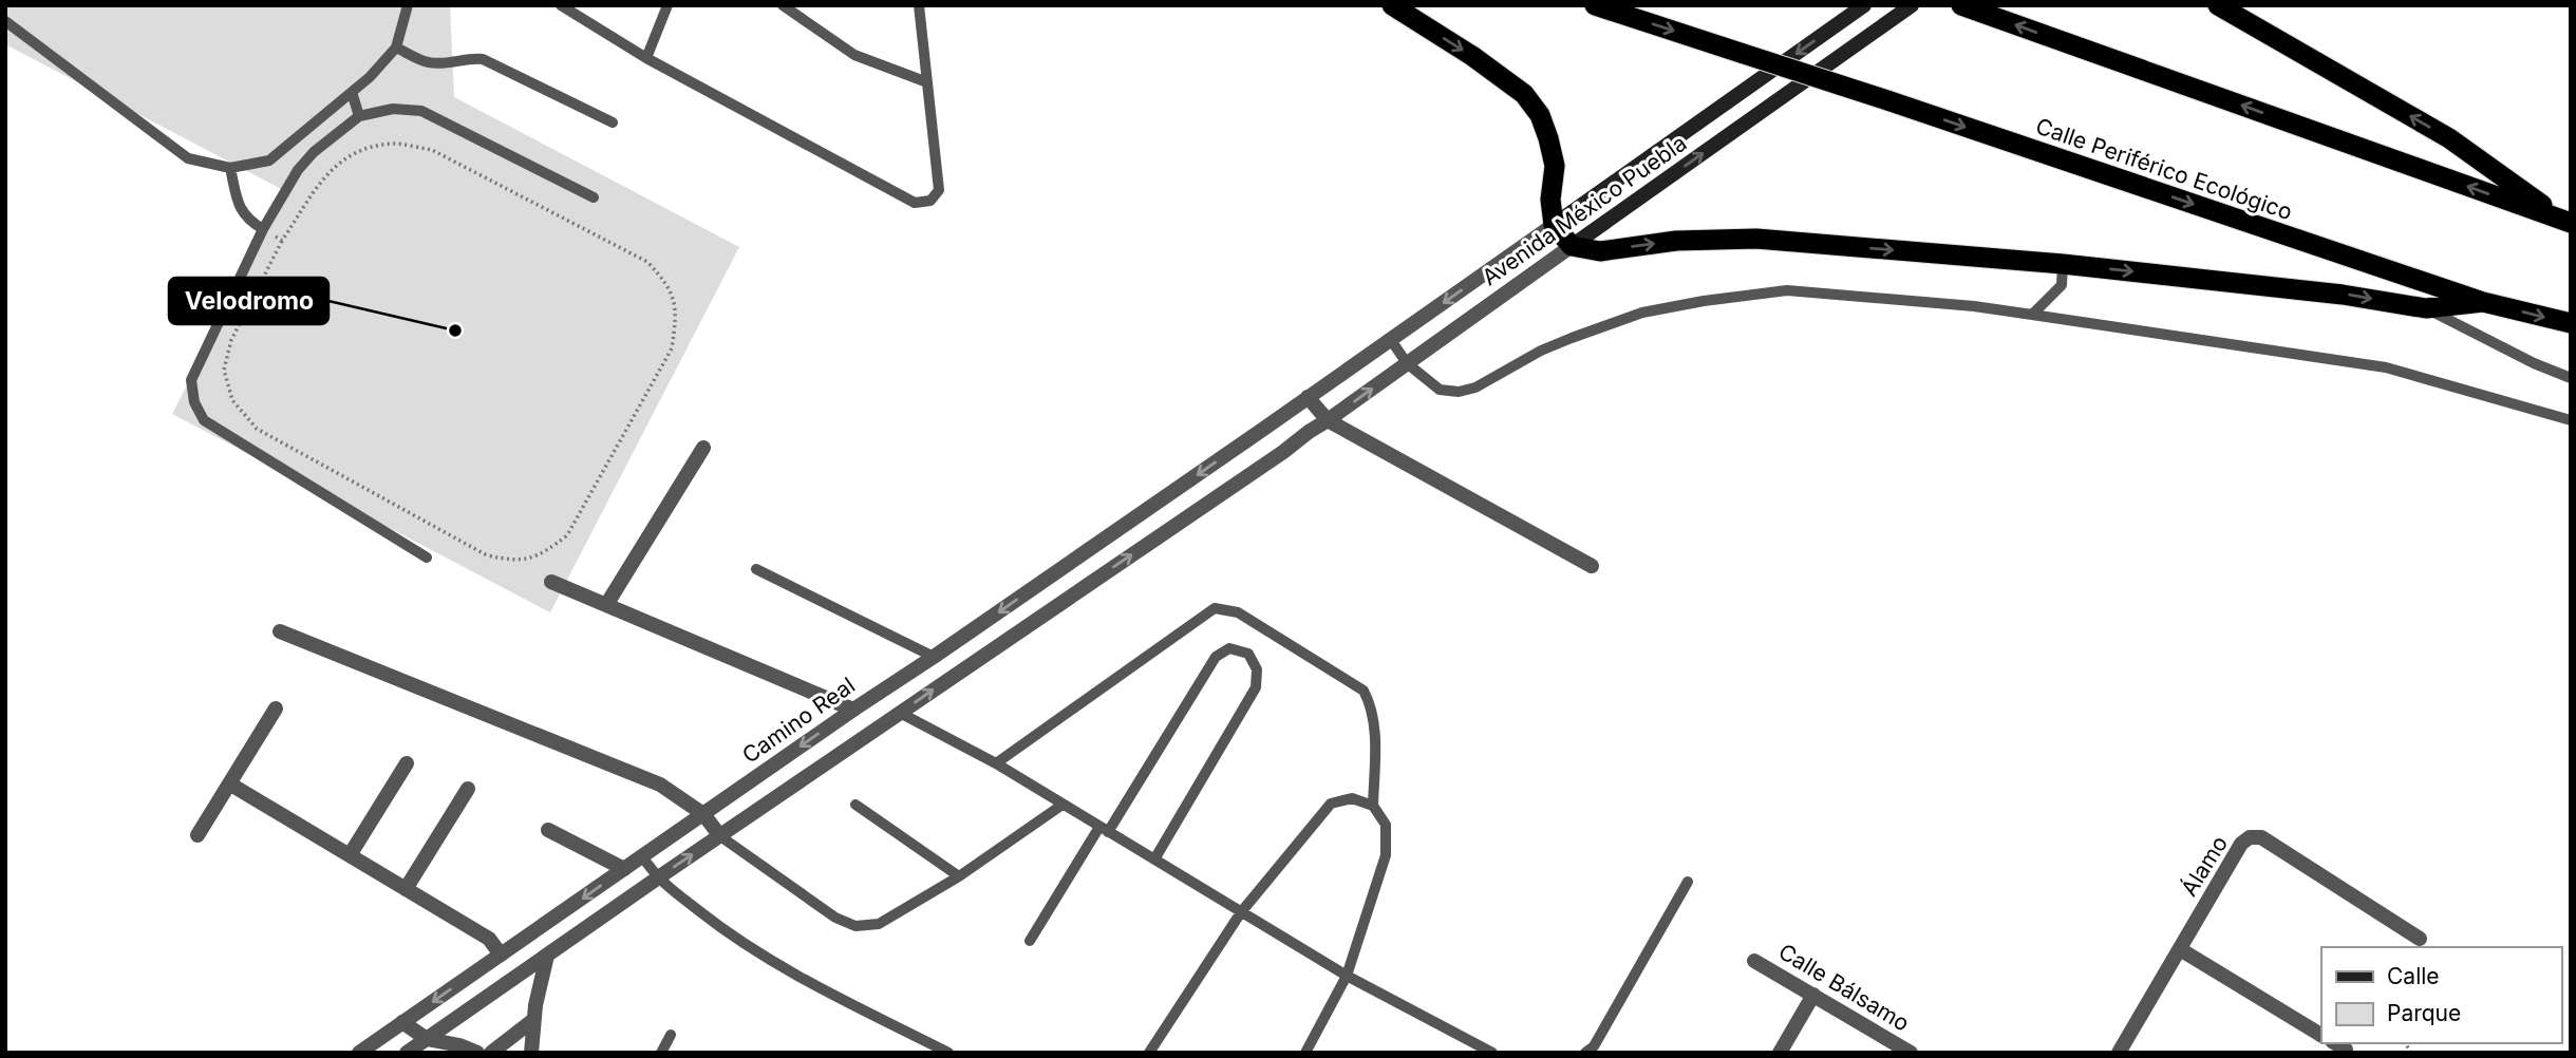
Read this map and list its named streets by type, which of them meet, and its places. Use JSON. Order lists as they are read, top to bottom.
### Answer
{
  "streets": {
    "highway": ["Calle Periférico Ecológico"],
    "main road": ["Avenida México Puebla"],
    "street": ["Camino Real", "Álamo", "Calle Bálsamo"]
  },
  "crossings": [
    ["Avenida México Puebla", "Camino Real"]
  ],
  "places": ["Velodromo"],
  "legend": ["Calle", "Parque"]
}
